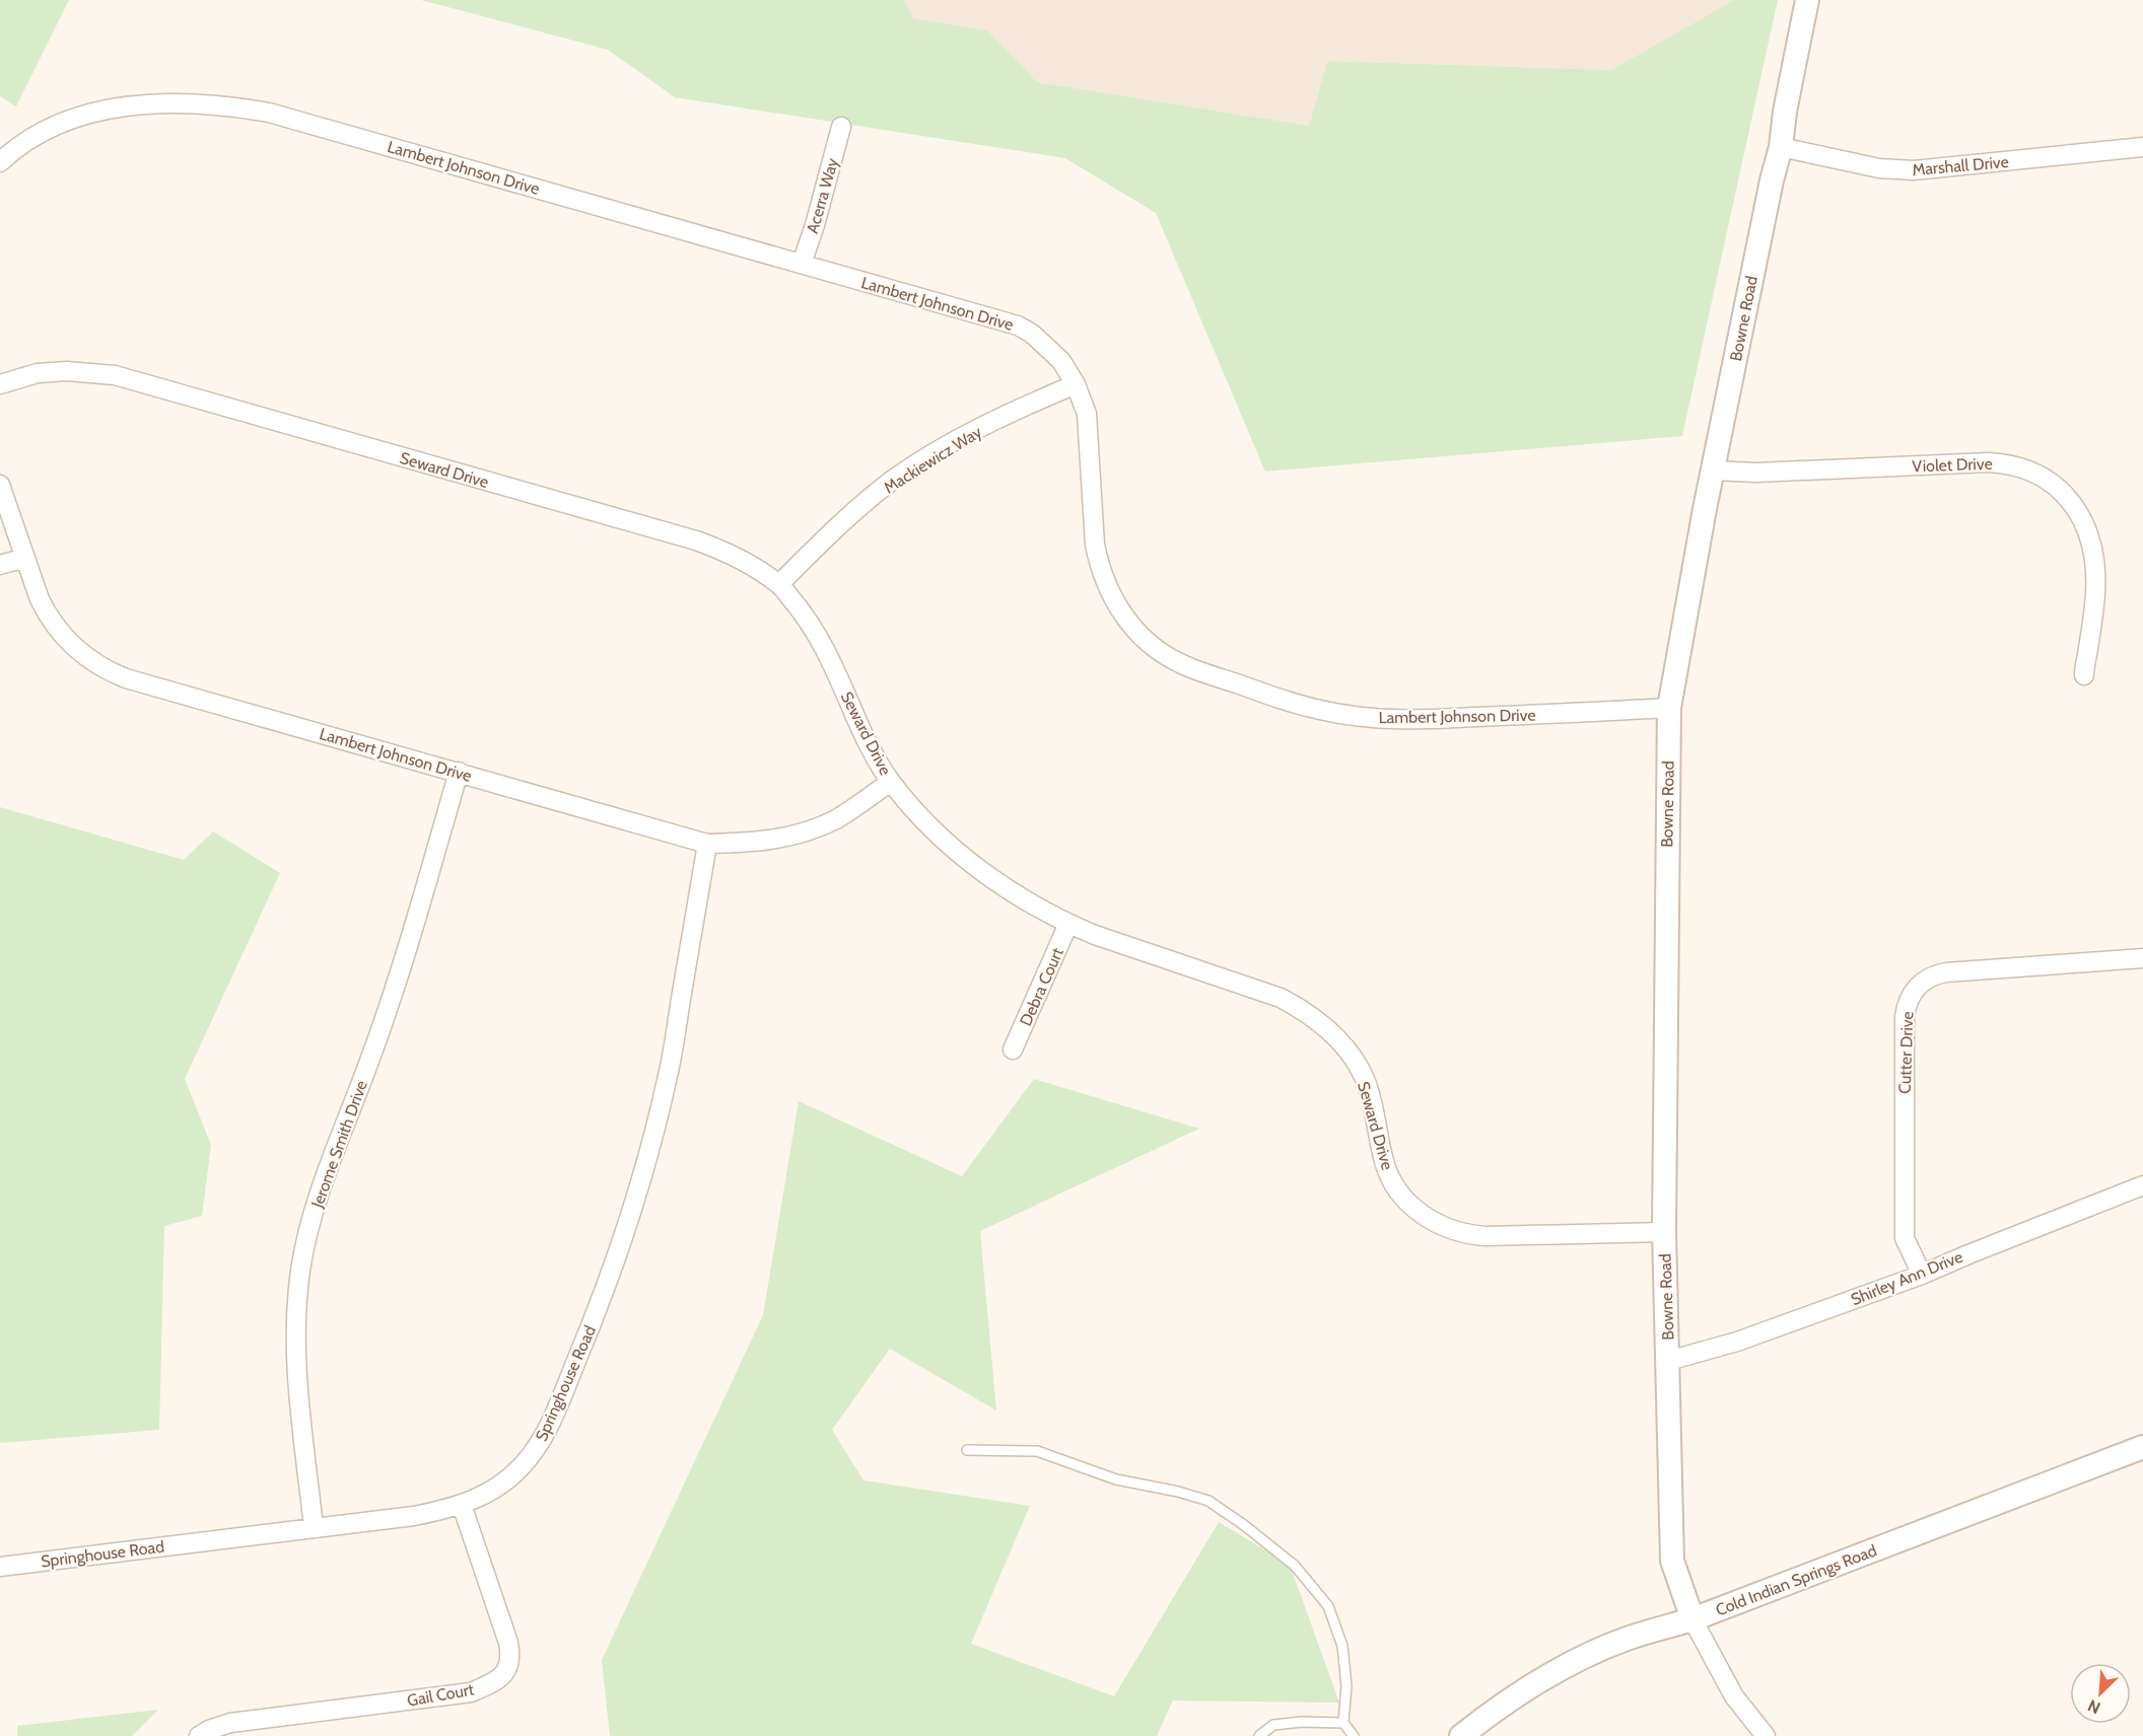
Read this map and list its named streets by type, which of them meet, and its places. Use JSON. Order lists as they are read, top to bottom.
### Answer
{
  "streets": {
    "street": [
      "Marshall Drive",
      "Lambert Johnson Drive",
      "Acerra Way",
      "Bowne Road",
      "Mackiewicz Way",
      "Violet Drive",
      "Seward Drive",
      "Debra Court",
      "Cutter Drive",
      "Jerome Smith Drive",
      "Shirley Ann Drive",
      "Springhouse Road",
      "Cold Indian Springs Road",
      "Gail Court"
    ]
  },
  "crossings": [
    ["Marshall Drive", "Bowne Road"],
    ["Lambert Johnson Drive", "Acerra Way"],
    ["Lambert Johnson Drive", "Bowne Road"],
    ["Lambert Johnson Drive", "Mackiewicz Way"],
    ["Lambert Johnson Drive", "Seward Drive"],
    ["Lambert Johnson Drive", "Jerome Smith Drive"],
    ["Lambert Johnson Drive", "Springhouse Road"],
    ["Bowne Road", "Violet Drive"],
    ["Bowne Road", "Seward Drive"],
    ["Bowne Road", "Shirley Ann Drive"],
    ["Bowne Road", "Cold Indian Springs Road"],
    ["Mackiewicz Way", "Seward Drive"],
    ["Seward Drive", "Debra Court"],
    ["Cutter Drive", "Shirley Ann Drive"],
    ["Jerome Smith Drive", "Springhouse Road"],
    ["Springhouse Road", "Gail Court"]
  ],
  "north": "bottom left"
}
